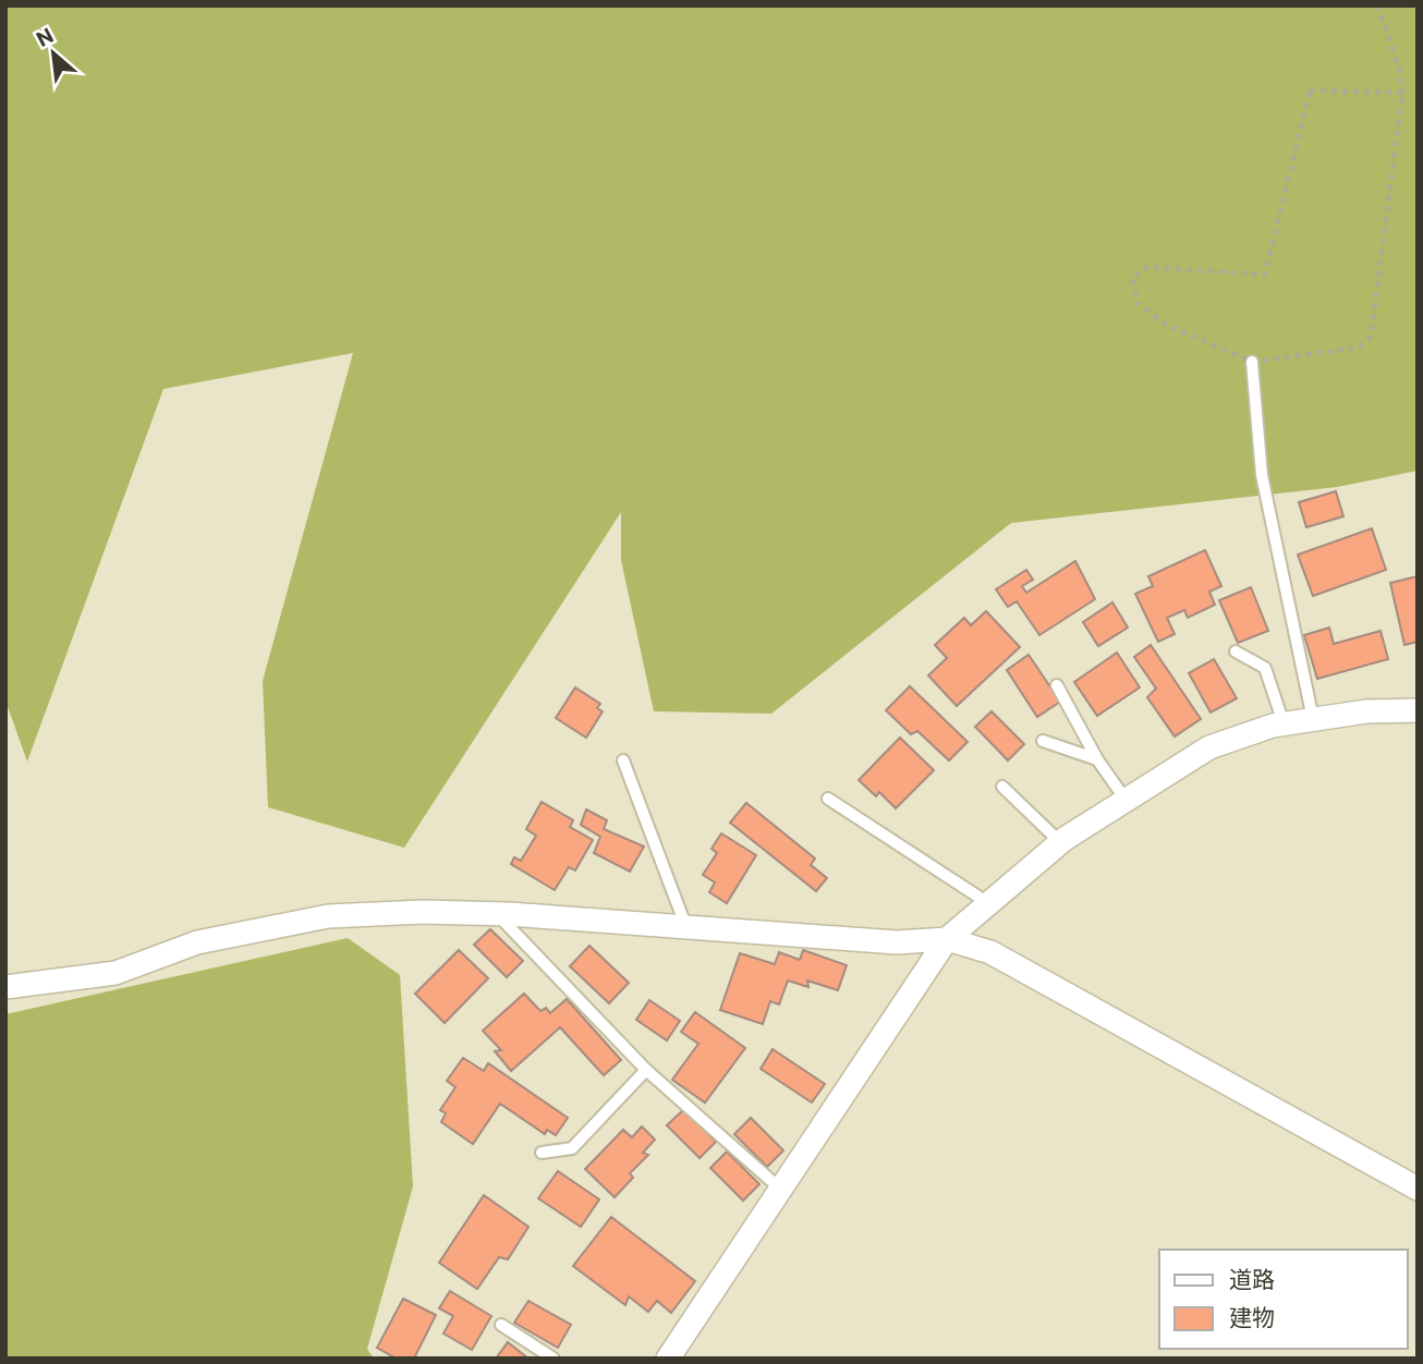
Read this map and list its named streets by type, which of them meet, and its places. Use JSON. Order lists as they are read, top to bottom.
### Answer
{
  "legend": ["道路", "建物"],
  "north": "top left"
}
